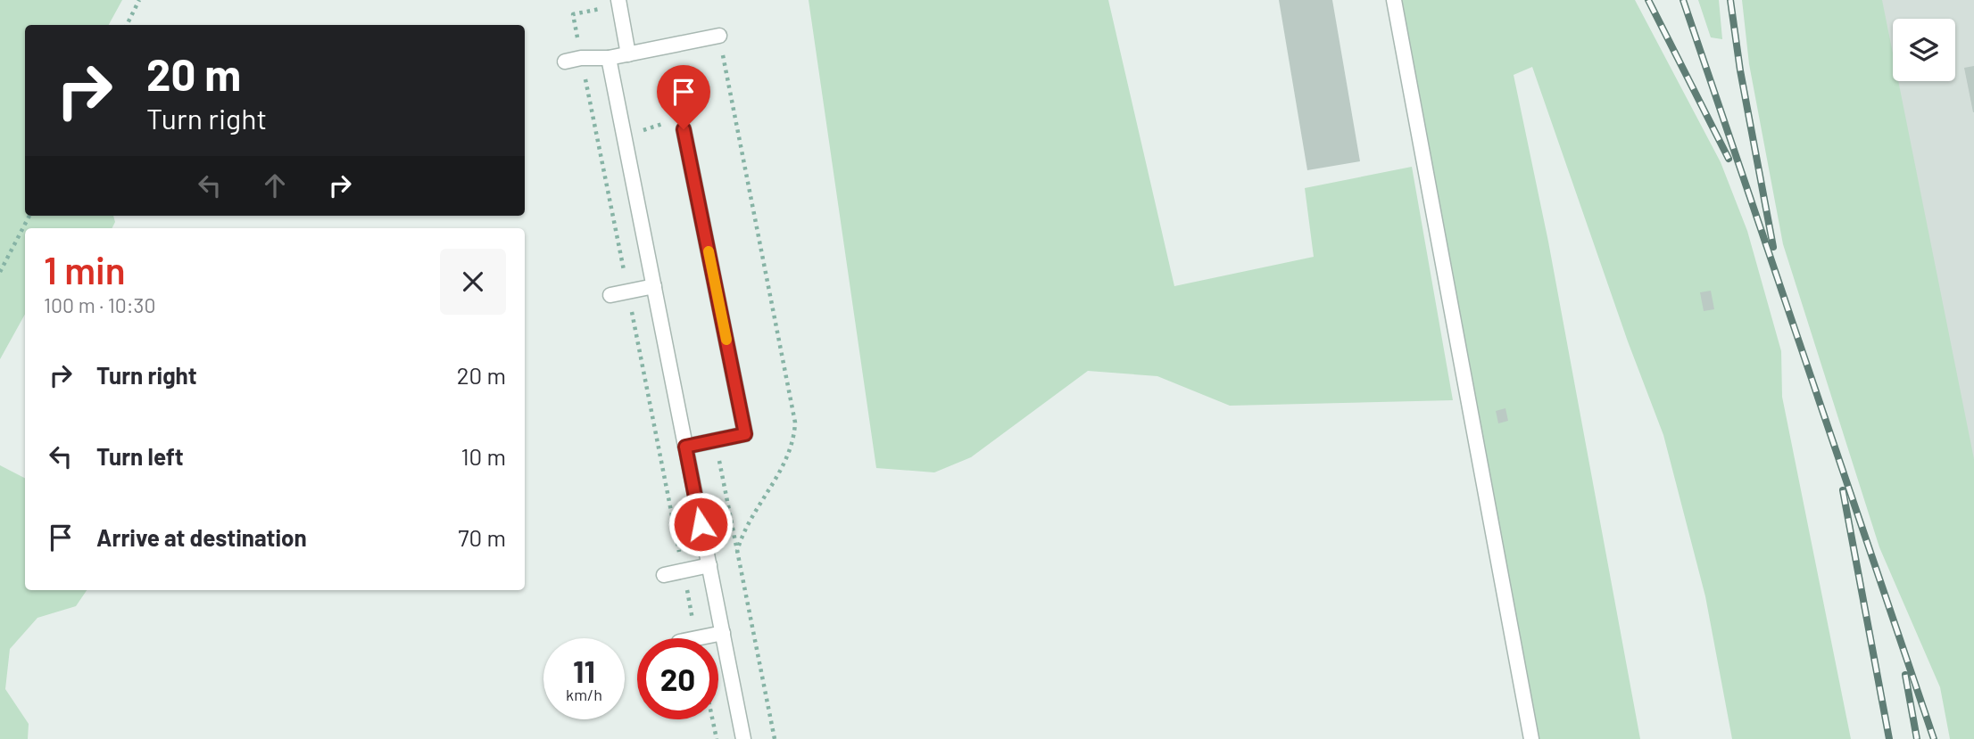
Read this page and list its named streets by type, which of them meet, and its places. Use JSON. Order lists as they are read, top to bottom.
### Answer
{
  "page": {
    "turn": ["20 m", "Turn right"],
    "heading": ["1 min", "100 m · 10:30"],
    "list": [
      {
        "name": "Turn right",
        "value": "20 m"
      },
      {
        "name": "Turn left",
        "value": "10 m"
      },
      {
        "name": "Arrive at destination",
        "value": "70 m"
      }
    ],
    "speed": "11 km/h",
    "limit": "20"
  }
}
